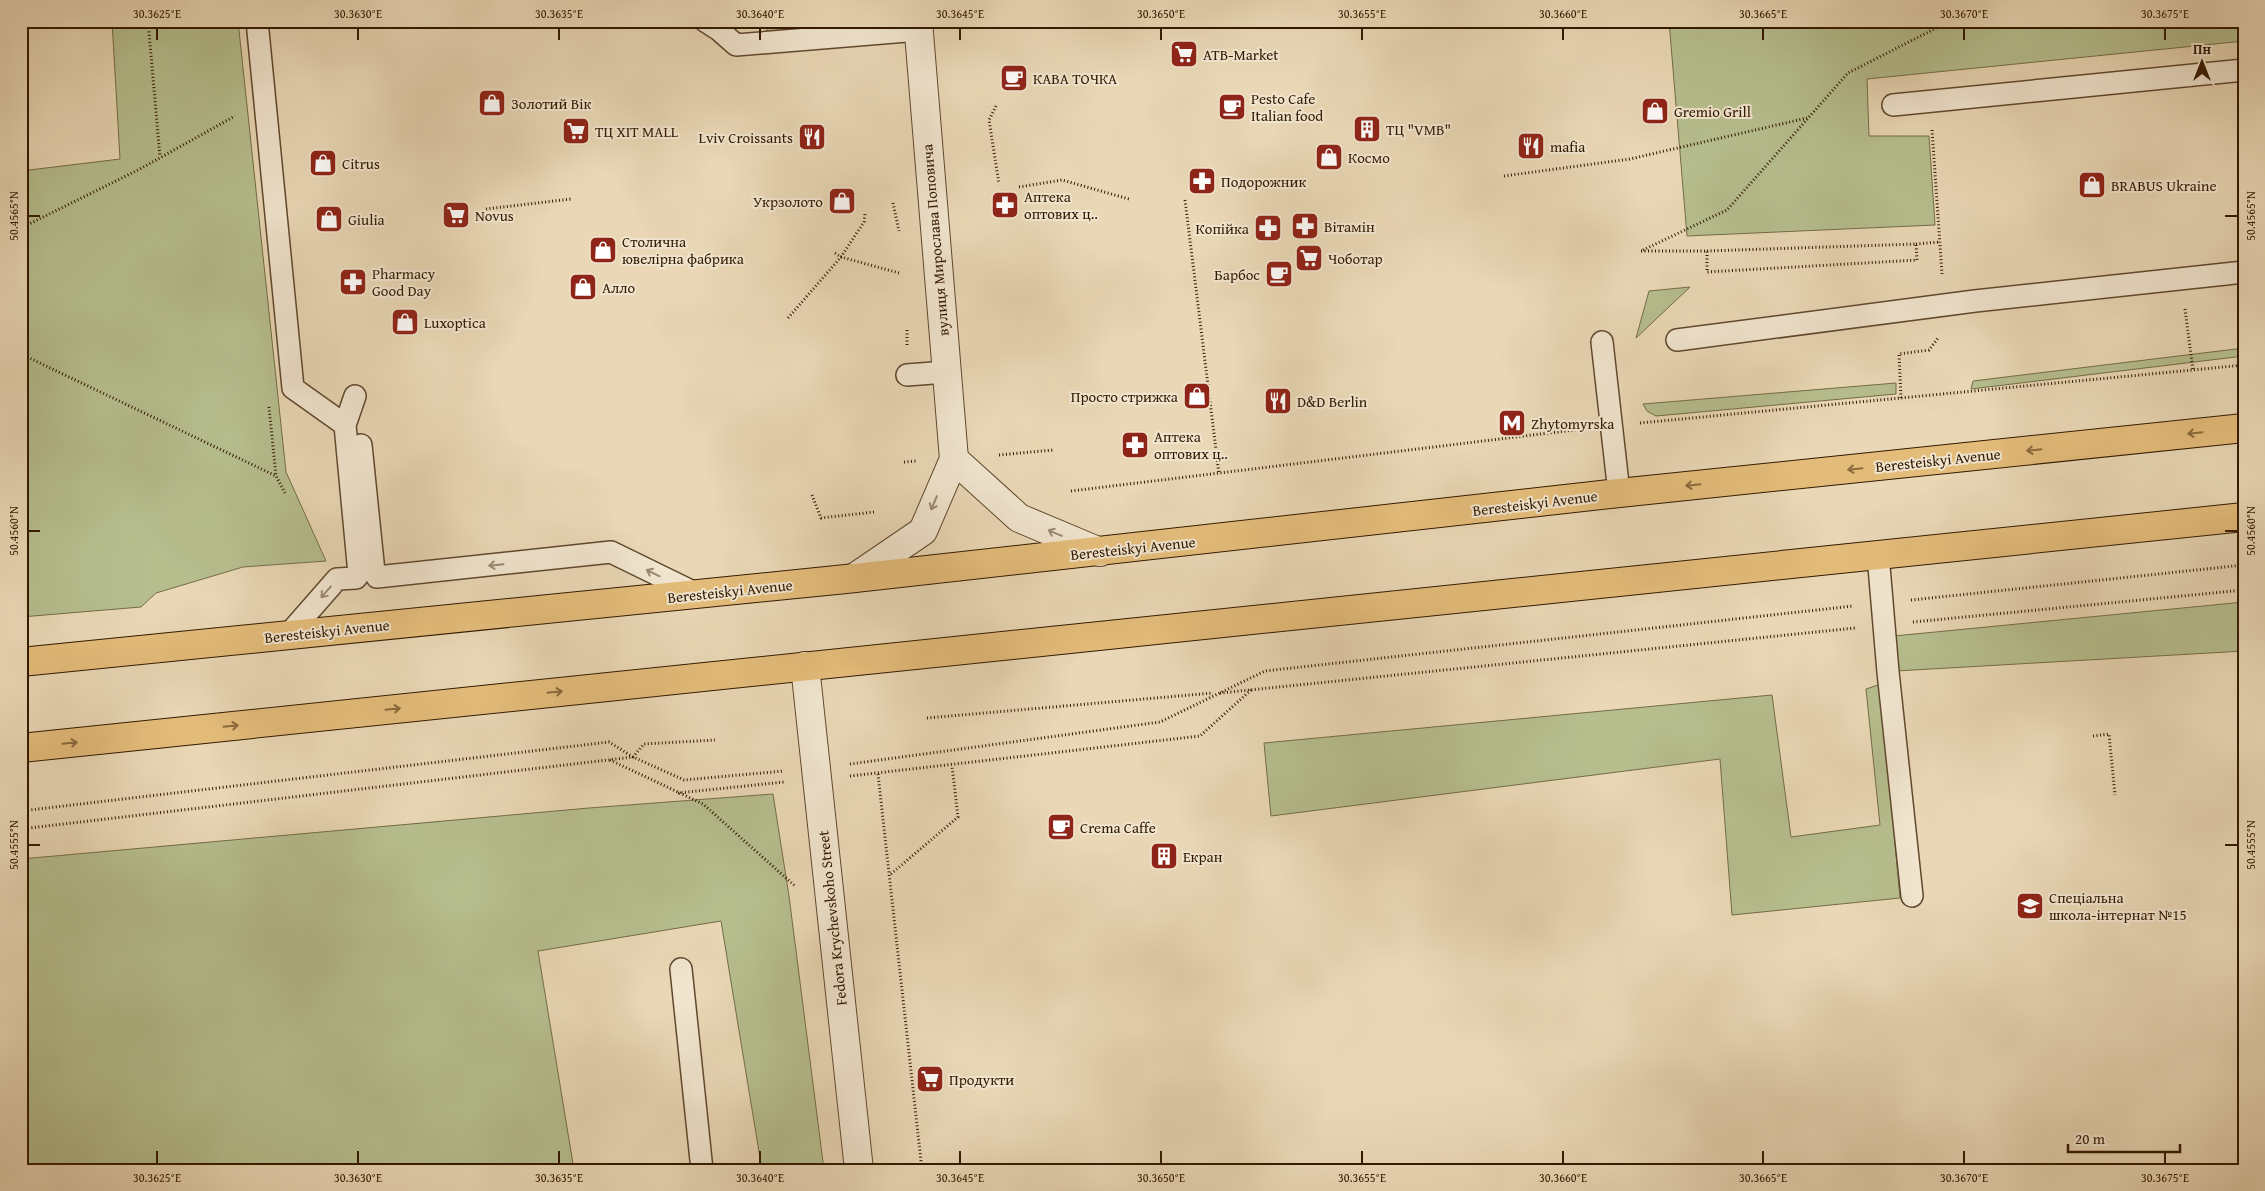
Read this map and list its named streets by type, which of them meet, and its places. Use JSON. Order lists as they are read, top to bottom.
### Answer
{
  "streets": {
    "main road": ["Beresteiskyi Avenue"],
    "street": ["вулиця Мирослава Поповича", "Fedora Krychevskoho Street"]
  },
  "crossings": [
    ["вулиця Мирослава Поповича", "Beresteiskyi Avenue"]
  ],
  "places": {
    "supermarket": [
      "ATB-Market",
      "ТЦ ХІТ MALL",
      "Novus",
      "Чоботар",
      "Продукти"
    ],
    "cafe": [
      "КАВА ТОЧКА",
      "Pesto Cafe Italian food",
      "Барбос",
      "Crema Caffe"
    ],
    "shop": [
      "Золотий Вік",
      "Gremio Grill",
      "Космо",
      "Citrus",
      "BRABUS Ukraine",
      "Укрзолото",
      "Giulia",
      "Столична ювелірна фабрика",
      "Алло",
      "Luxoptica",
      "Просто стрижка"
    ],
    "building": ["ТЦ \"VMB\"", "Екран"],
    "restaurant": ["Lviv Croissants", "mafia", "D&D Berlin"],
    "pharmacy": [
      "Подорожник",
      "Аптека оптових ц..",
      "Вітамін",
      "Копійка",
      "Pharmacy Good Day",
      "Аптека оптових ц‥"
    ],
    "metro station": ["Zhytomyrska"],
    "school or university": ["Спеціальна школа-інтернат №15"]
  },
  "scale_bar": "20 m",
  "north": "top",
  "coordinates": [
    "30.3625°E",
    "30.3630°E",
    "30.3635°E",
    "30.3640°E",
    "30.3645°E",
    "30.3650°E",
    "30.3655°E",
    "30.3660°E",
    "30.3665°E",
    "30.3670°E",
    "30.3675°E",
    "50.4565°N",
    "50.4560°N",
    "50.4555°N"
  ]
}
